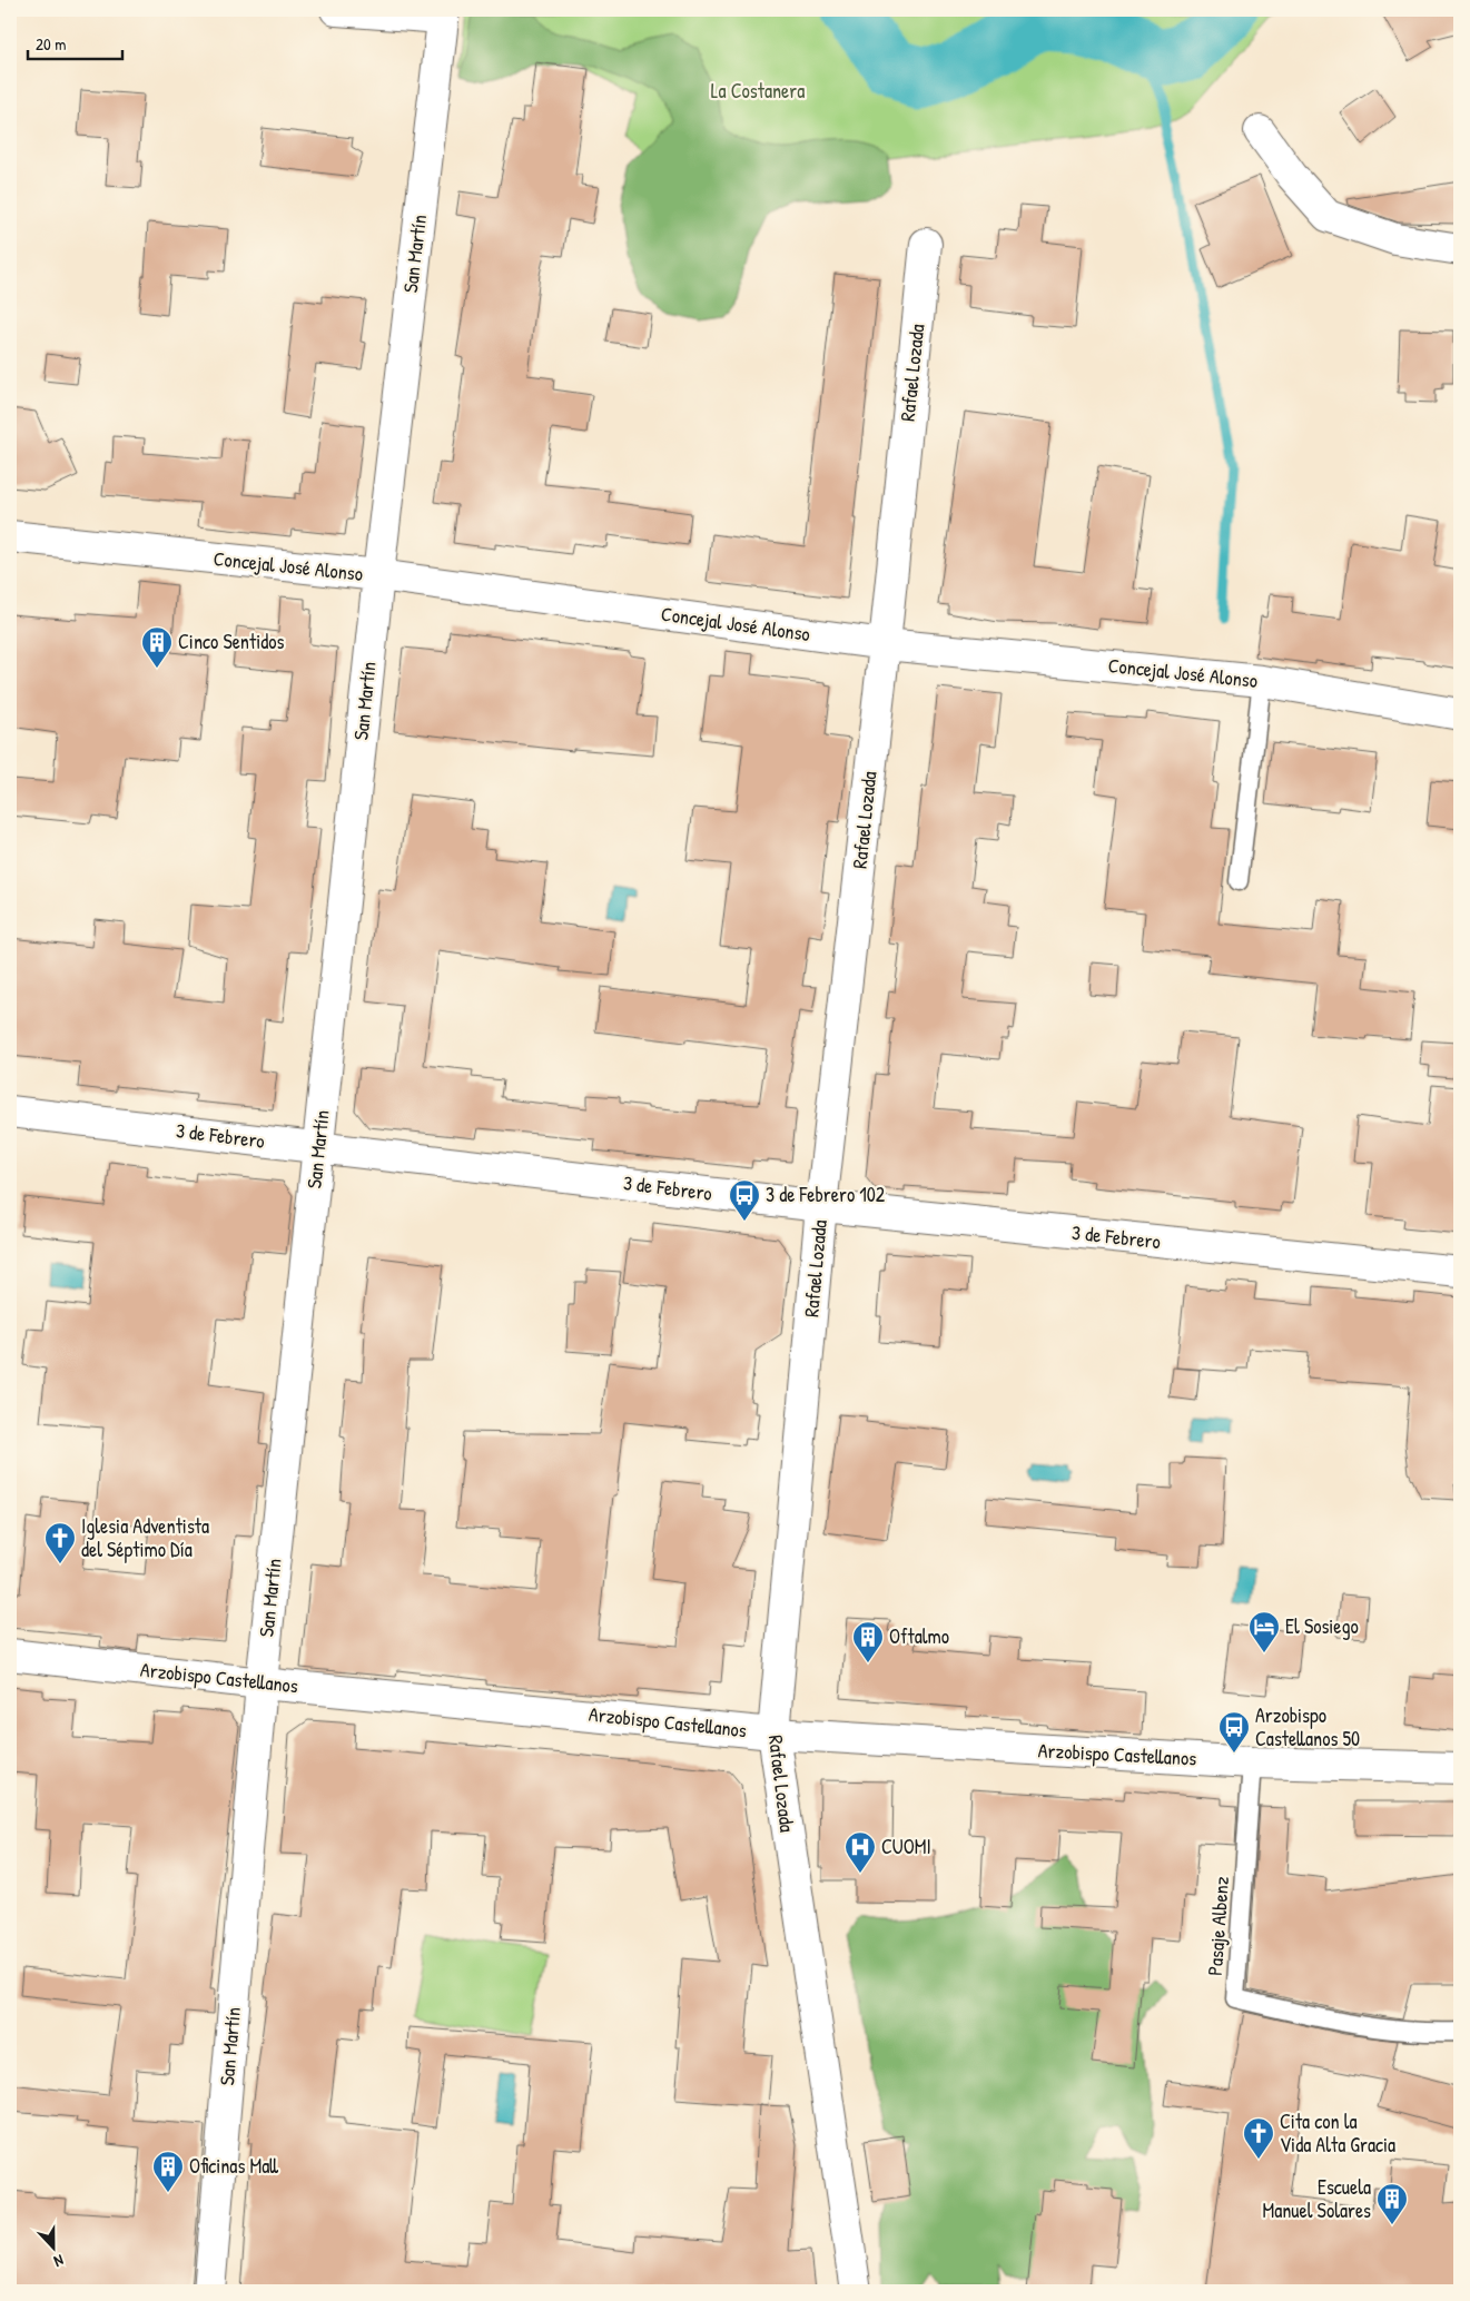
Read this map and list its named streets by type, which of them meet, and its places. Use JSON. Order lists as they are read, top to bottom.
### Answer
{
  "streets": {
    "street": [
      "San Martín",
      "Rafael Lozada",
      "Concejal José Alonso",
      "3 de Febrero",
      "Arzobispo Castellanos"
    ],
    "lane": ["Pasaje Albenz"]
  },
  "crossings": [
    ["San Martín", "Concejal José Alonso"],
    ["San Martín", "3 de Febrero"],
    ["San Martín", "Arzobispo Castellanos"],
    ["Rafael Lozada", "Concejal José Alonso"],
    ["Rafael Lozada", "3 de Febrero"],
    ["Rafael Lozada", "Arzobispo Castellanos"],
    ["Arzobispo Castellanos", "Pasaje Albenz"]
  ],
  "parks": ["La Costanera"],
  "places": {
    "building": [
      "Cinco Sentidos",
      "Oftalmo",
      "Oficinas Mall",
      "Escuela Manuel Solares"
    ],
    "bus stop": ["3 de Febrero 102", "Arzobispo Castellanos 50"],
    "church": ["Iglesia Adventista del Séptimo Día", "Cita con la Vida Alta Gracia"],
    "hotel": ["El Sosiego"],
    "hospital": ["CUOMI"]
  },
  "scale_bar": "20 m",
  "north": "bottom"
}
